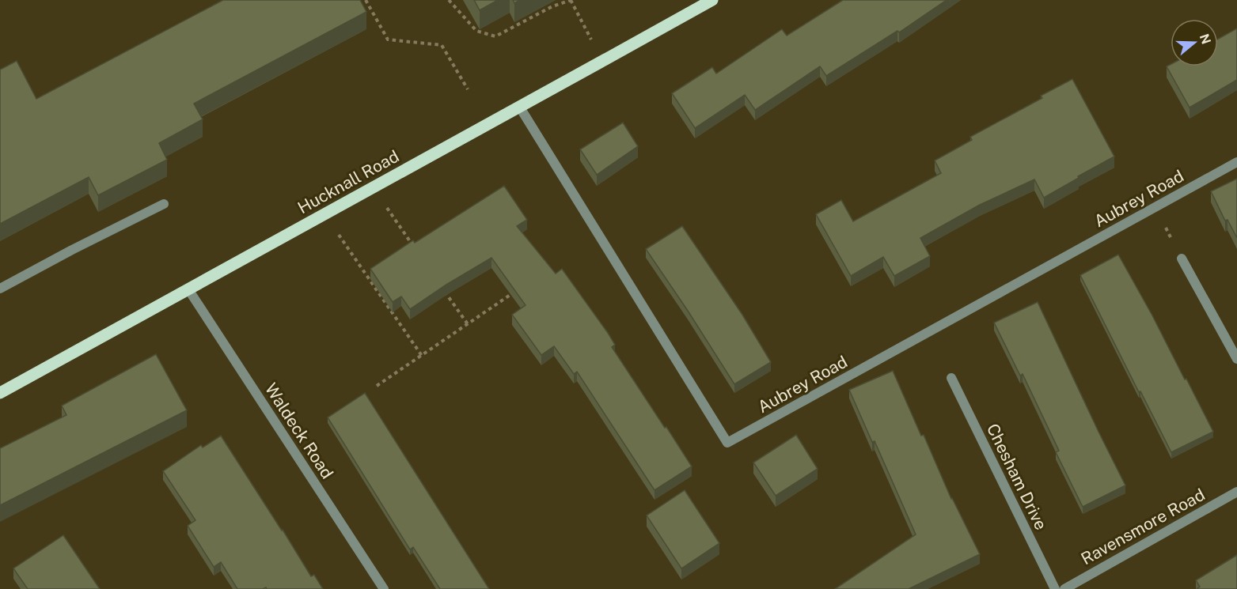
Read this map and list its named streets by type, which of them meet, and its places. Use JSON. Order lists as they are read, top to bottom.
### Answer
{
  "streets": {
    "main road": ["Hucknall Road"],
    "street": [
      "Aubrey Road",
      "Waldeck Road",
      "Chesham Drive",
      "Ravensmore Road"
    ]
  },
  "crossings": [
    ["Hucknall Road", "Aubrey Road"],
    ["Hucknall Road", "Waldeck Road"]
  ],
  "north": "right"
}
